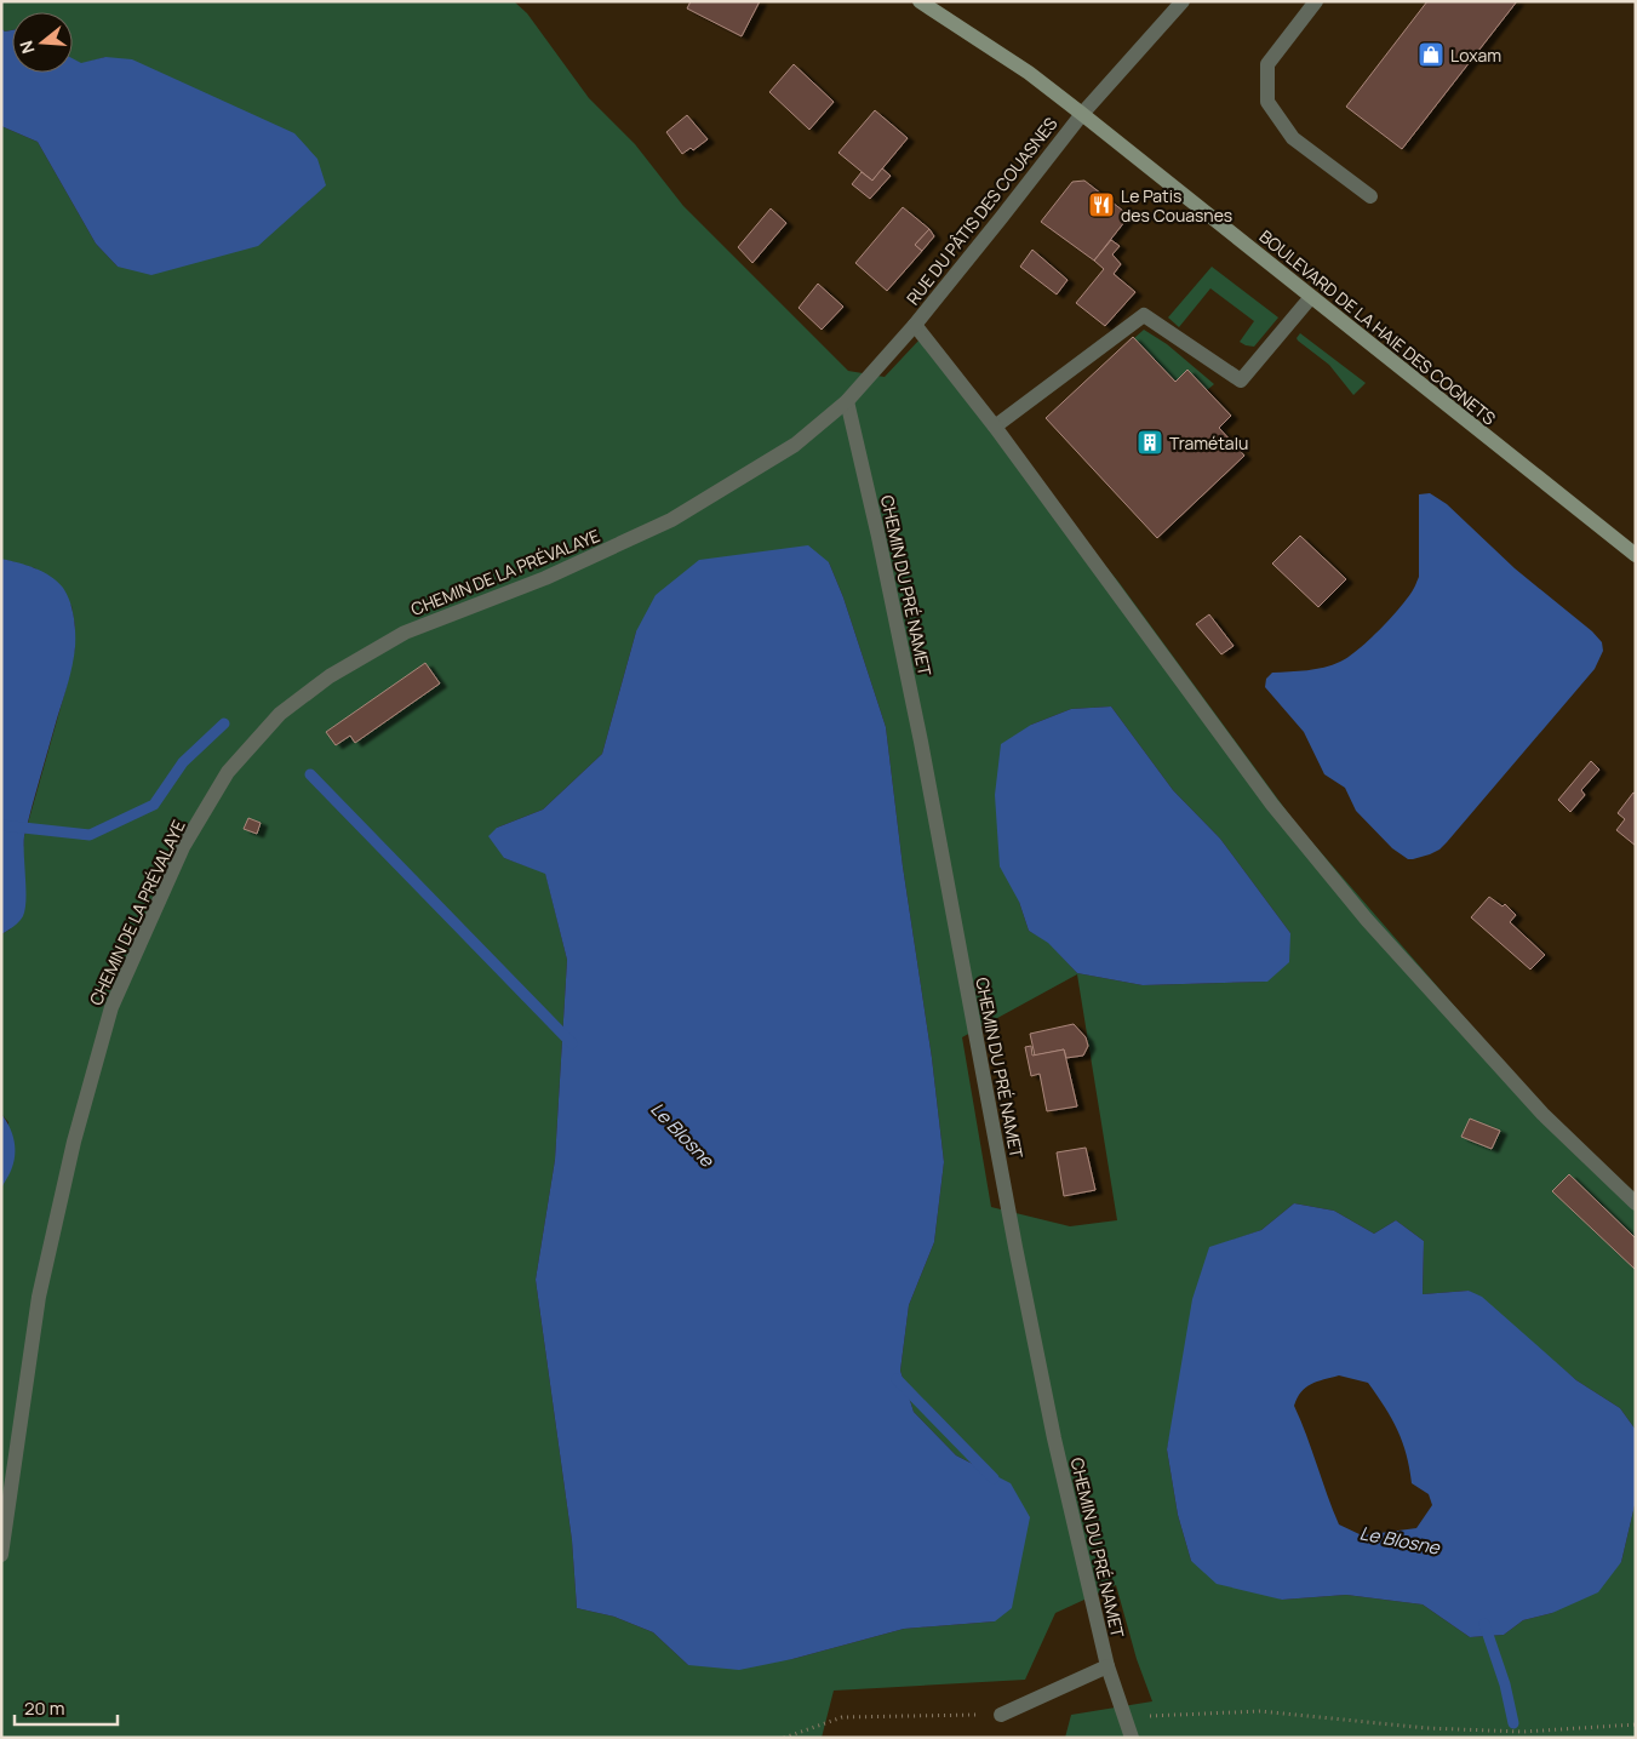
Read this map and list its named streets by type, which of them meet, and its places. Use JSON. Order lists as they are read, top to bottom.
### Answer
{
  "streets": {
    "main road": ["BOULEVARD DE LA HAIE DES COGNETS"],
    "street": ["RUE DU PÂTIS DES COUASNES", "CHEMIN DE LA PRÉVALAYE", "CHEMIN DU PRÉ NAMET"]
  },
  "crossings": [
    ["RUE DU PÂTIS DES COUASNES", "BOULEVARD DE LA HAIE DES COGNETS"],
    ["RUE DU PÂTIS DES COUASNES", "CHEMIN DE LA PRÉVALAYE"],
    ["RUE DU PÂTIS DES COUASNES", "CHEMIN DU PRÉ NAMET"]
  ],
  "water": ["Le Blosne"],
  "places": {
    "shop": ["Loxam"],
    "restaurant": ["Le Patis des Couasnes"],
    "building": ["Tramétalu"]
  },
  "scale_bar": "20 m",
  "north": "left"
}
